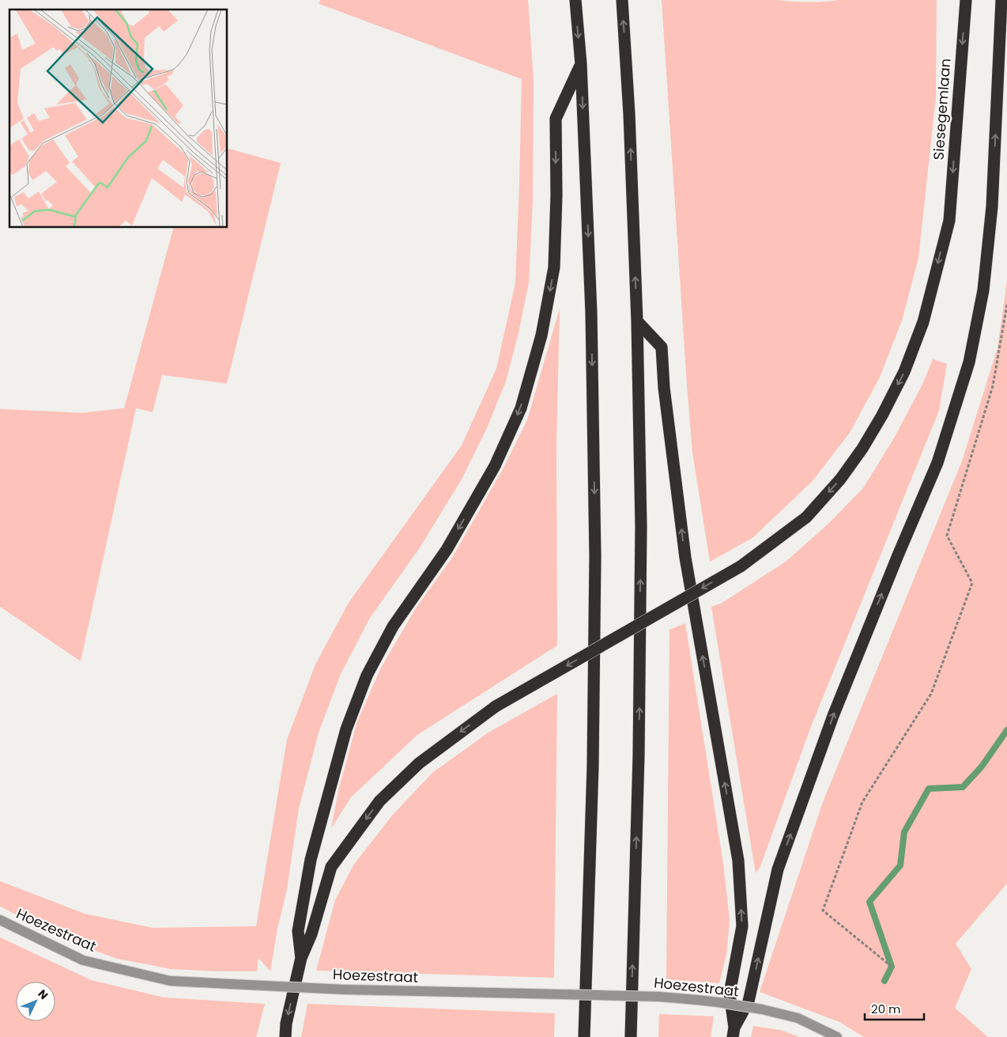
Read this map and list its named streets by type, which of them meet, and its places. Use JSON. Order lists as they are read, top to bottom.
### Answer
{
  "streets": {
    "highway": ["Siesegemlaan"],
    "street": ["Hoezestraat"]
  },
  "scale_bar": "20 m",
  "north": "top right"
}
